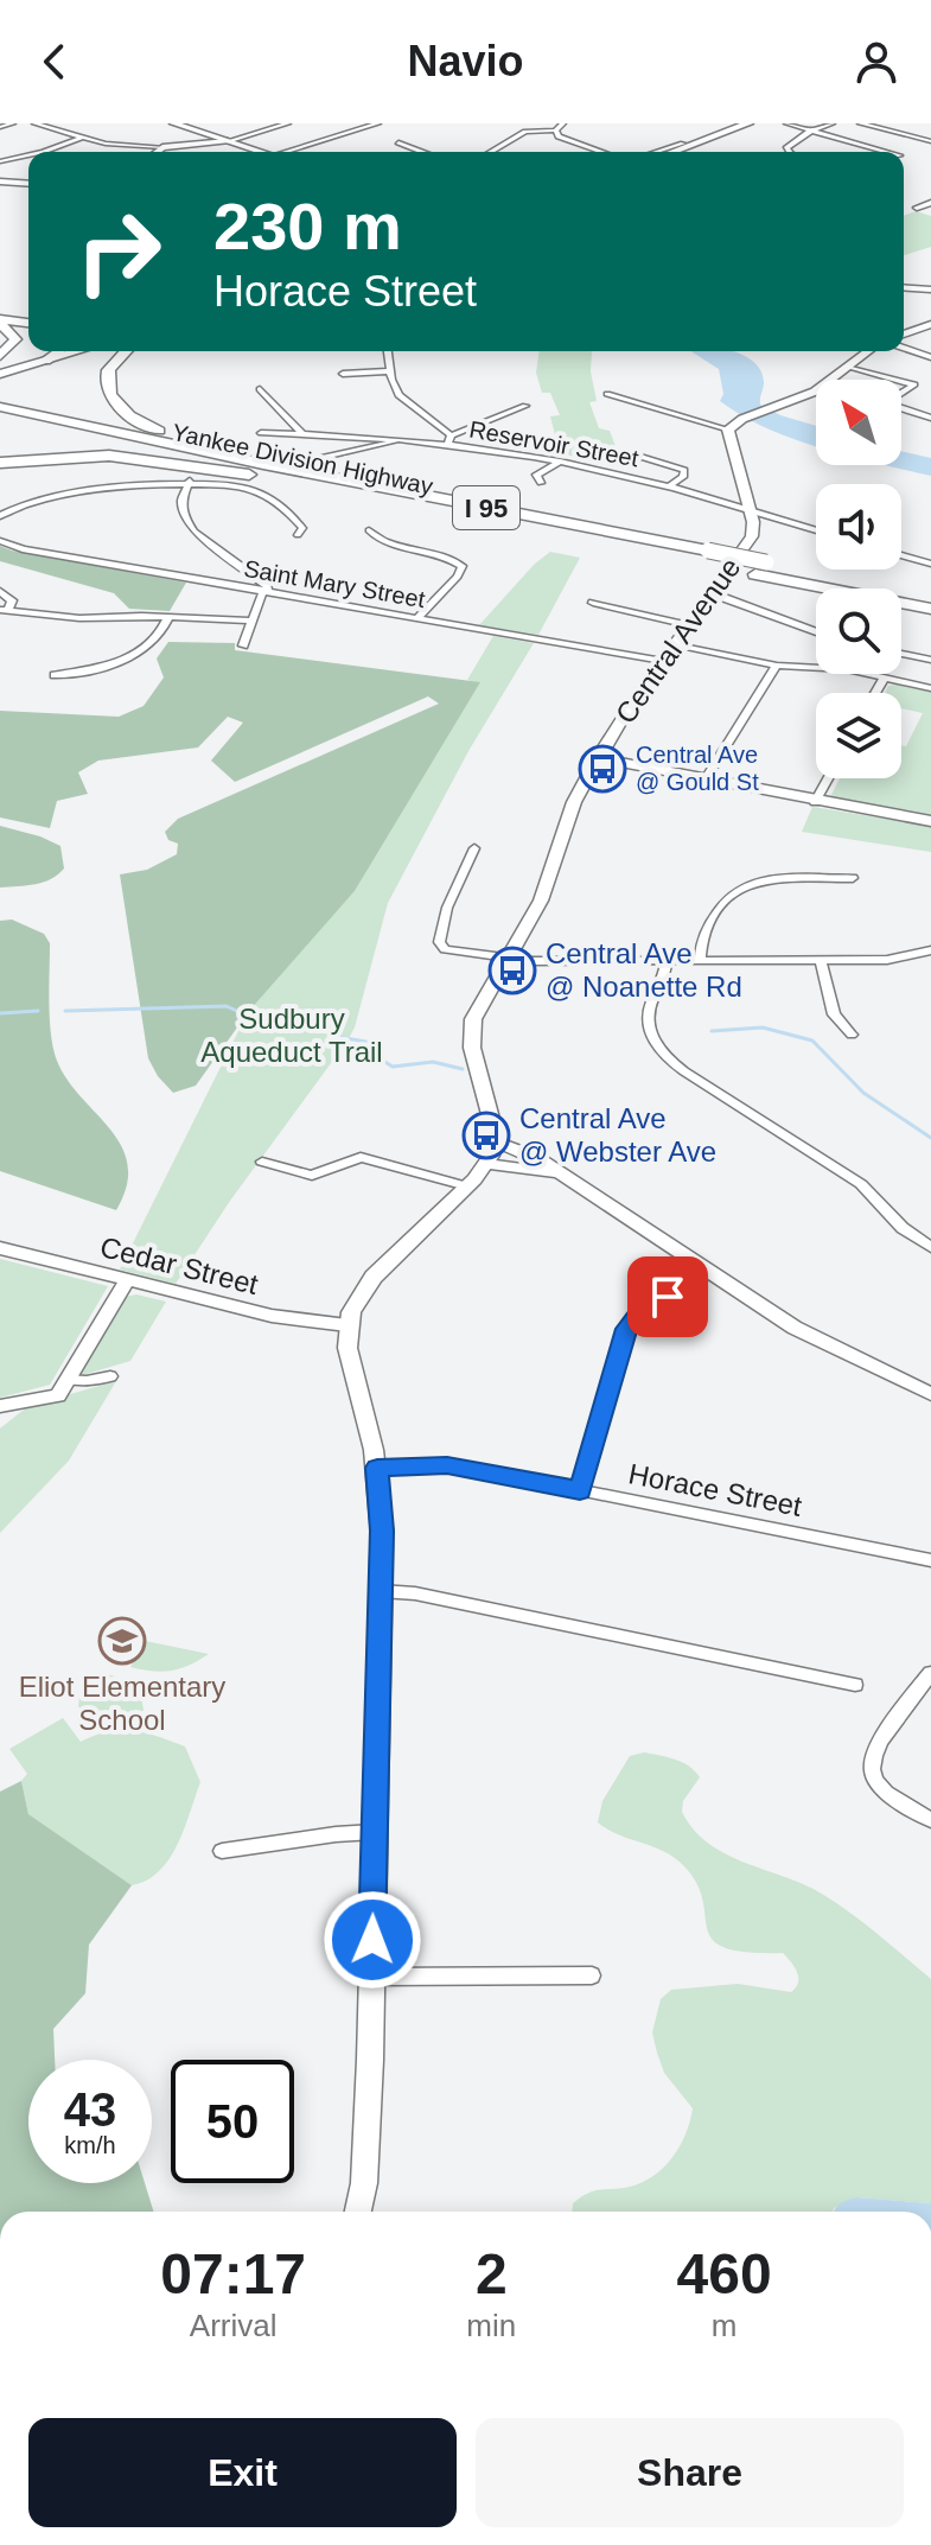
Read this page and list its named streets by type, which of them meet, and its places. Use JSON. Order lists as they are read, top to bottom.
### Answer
{
  "streets": {
    "highway": ["Yankee Division Highway", "I 95"],
    "main road": ["Central Avenue"],
    "street": [
      "Reservoir Street",
      "Saint Mary Street",
      "Cedar Street",
      "Horace Street"
    ]
  },
  "crossings": [
    ["Reservoir Street", "Central Avenue"],
    ["Saint Mary Street", "Central Avenue"]
  ],
  "parks": ["Sudbury Aqueduct Trail"],
  "places": {
    "bus stop": ["Central Ave @ Gould St", "Central Ave @ Noanette Rd", "Central Ave @ Webster Ave"],
    "school or university": ["Eliot Elementary School"]
  },
  "north": "top left",
  "page": {
    "header": "Navio",
    "turn": ["230 m", "Horace Street"],
    "speed": "43 km/h",
    "limit": "50",
    "eta": [
      "07:17",
      "Arrival",
      "2",
      "min",
      "460",
      "m"
    ],
    "buttons": ["Exit", "Share"]
  }
}
